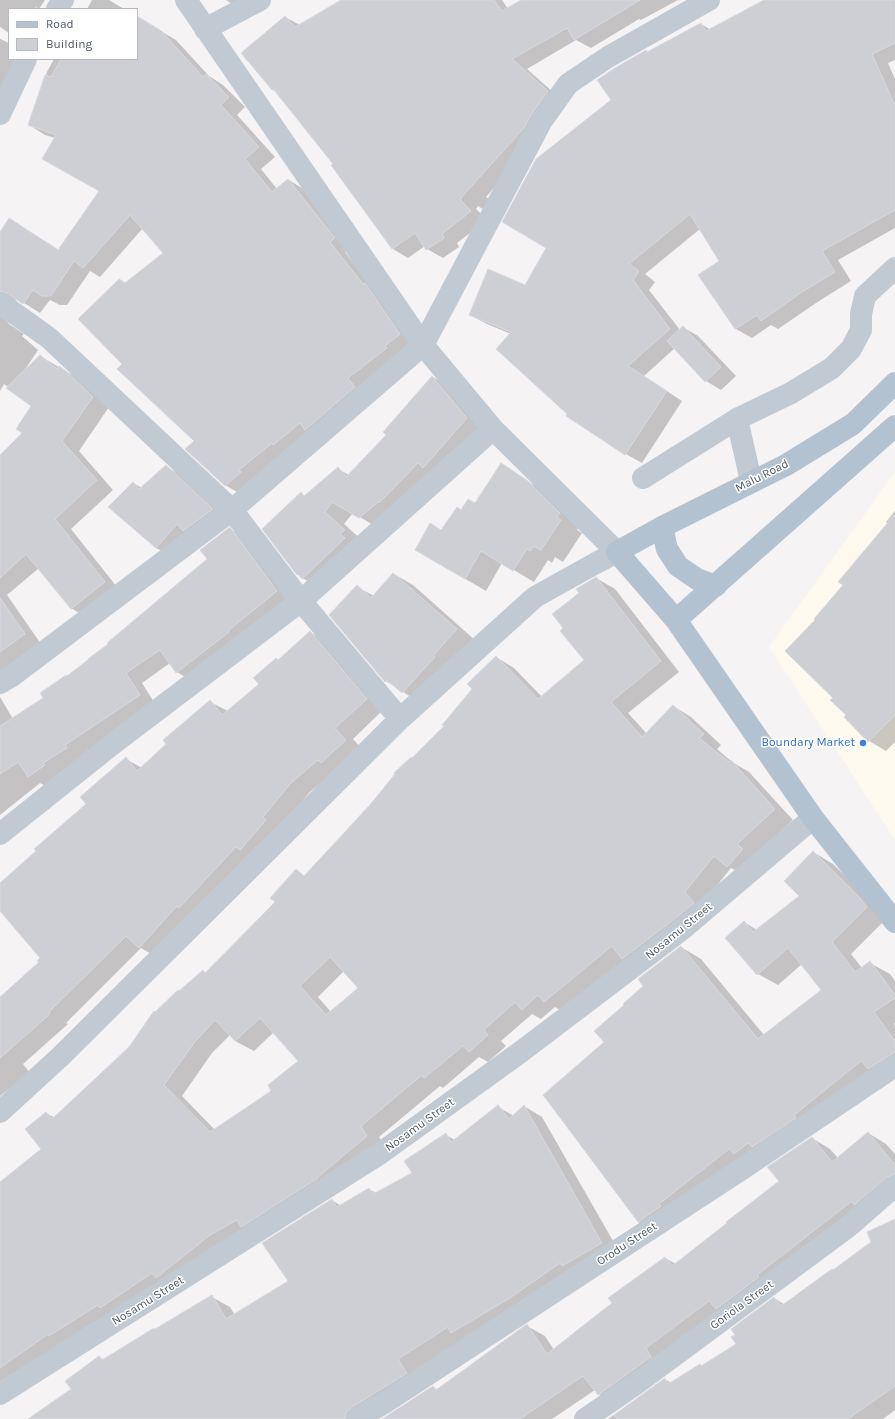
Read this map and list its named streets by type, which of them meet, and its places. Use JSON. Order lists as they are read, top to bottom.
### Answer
{
  "streets": {
    "main road": ["Malu Road"],
    "street": ["Nosamu Street", "Orodu Street", "Goriola Street"]
  },
  "places": ["Boundary Market"],
  "legend": ["Road", "Building"]
}
